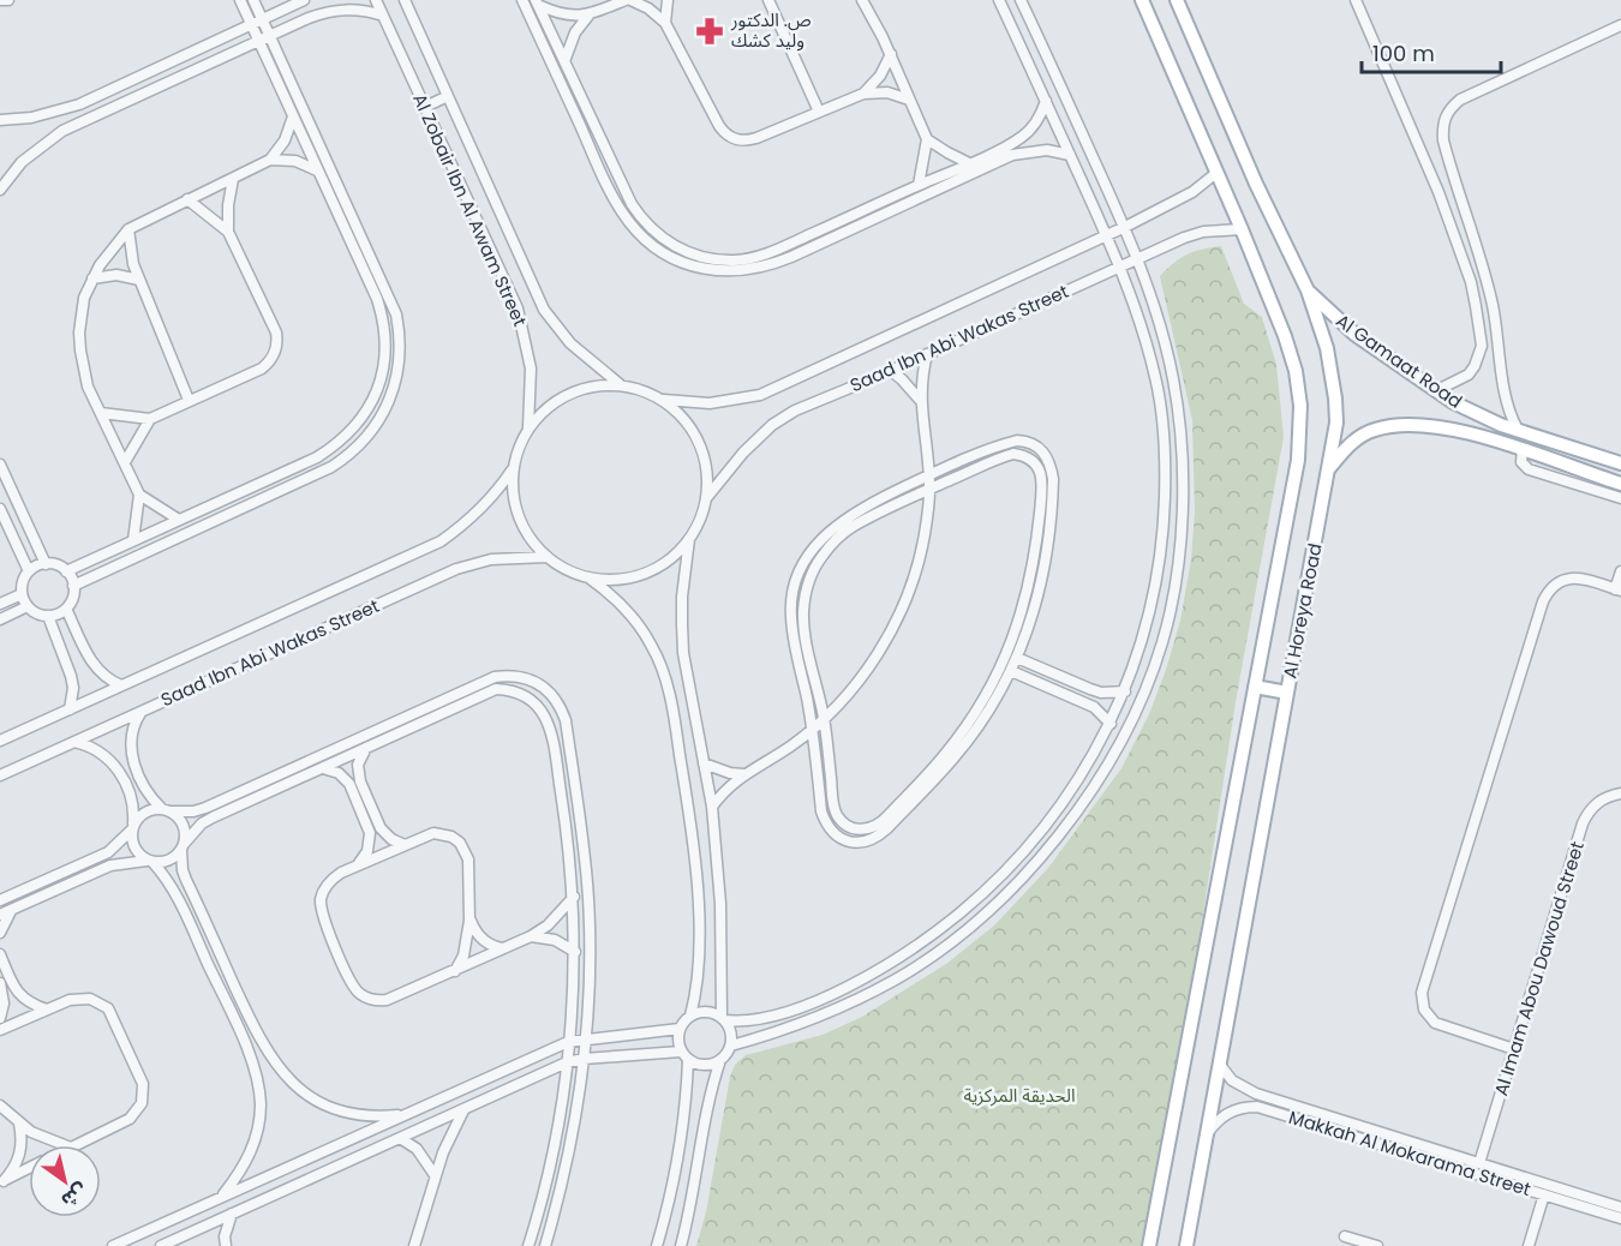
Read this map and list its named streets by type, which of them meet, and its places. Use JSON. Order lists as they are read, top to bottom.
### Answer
{
  "streets": {
    "main road": ["Al Gamaat Road", "Al Horeya Road"],
    "street": [
      "Al Zobair Ibn Al Awam Street",
      "Saad Ibn Abi Wakas Street",
      "Al Imam Abou Dawoud Street",
      "Makkah Al Mokarama Street"
    ]
  },
  "crossings": [
    ["Al Zobair Ibn Al Awam Street", "Saad Ibn Abi Wakas Street"],
    ["Saad Ibn Abi Wakas Street", "Al Horeya Road"],
    ["Al Gamaat Road", "Al Horeya Road"],
    ["Al Horeya Road", "Makkah Al Mokarama Street"],
    ["Al Imam Abou Dawoud Street", "Makkah Al Mokarama Street"]
  ],
  "parks": ["الحديقة المركزية"],
  "places": {
    "pharmacy": ["ص. الدكتور وليد كشك"]
  },
  "scale_bar": "100 m",
  "north": "bottom right"
}
